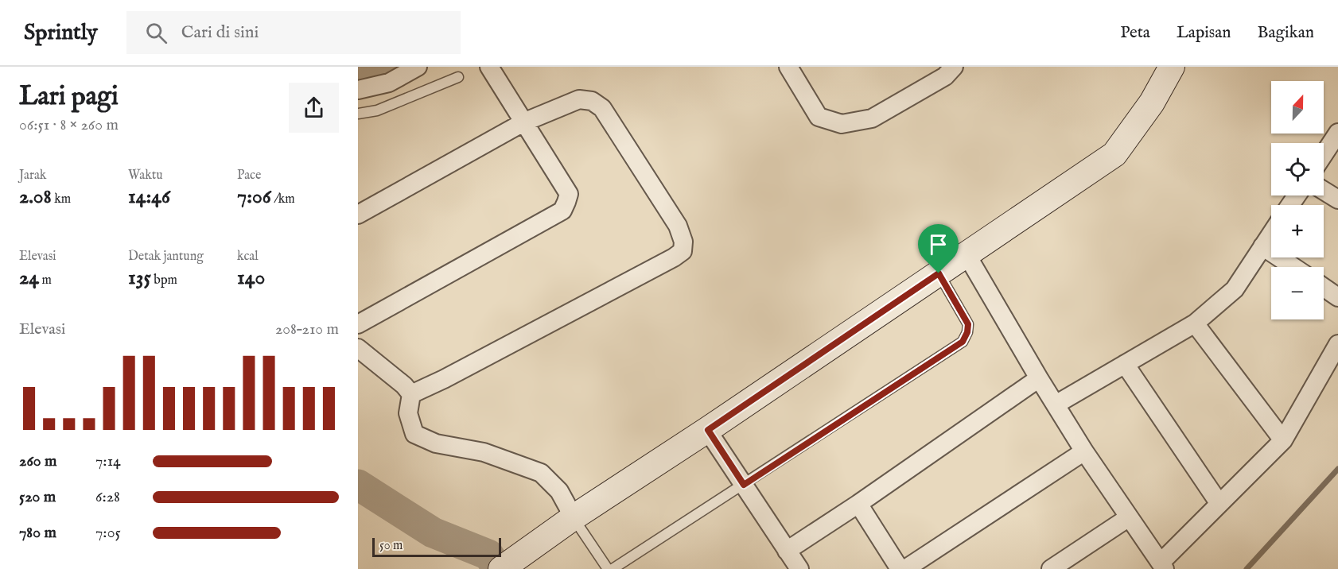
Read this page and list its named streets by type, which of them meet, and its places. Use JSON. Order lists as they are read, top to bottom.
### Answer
{
  "scale_bar": "50 m",
  "north": "top",
  "page": {
    "header": "Sprintly",
    "search": "Cari di sini",
    "nav": ["Peta", "Lapisan", "Bagikan"],
    "heading": ["Lari pagi", "06:51 · 8 × 260 m"],
    "map_buttons": ["+", "−"],
    "stats": [
      ["Jarak", "2.08 km"],
      ["Waktu", "14:46"],
      ["Pace", "7:06 /km"],
      ["Elevasi", "24 m"],
      ["Detak jantung", "135 bpm"],
      ["kcal", "140"]
    ],
    "chart": ["Elevasi", "208–210 m"],
    "list": [
      {
        "name": "260 m",
        "note": "7:14"
      },
      {
        "name": "520 m",
        "note": "6:28"
      },
      {
        "name": "780 m",
        "note": "7:05"
      }
    ],
    "scale": "50 m"
  }
}
